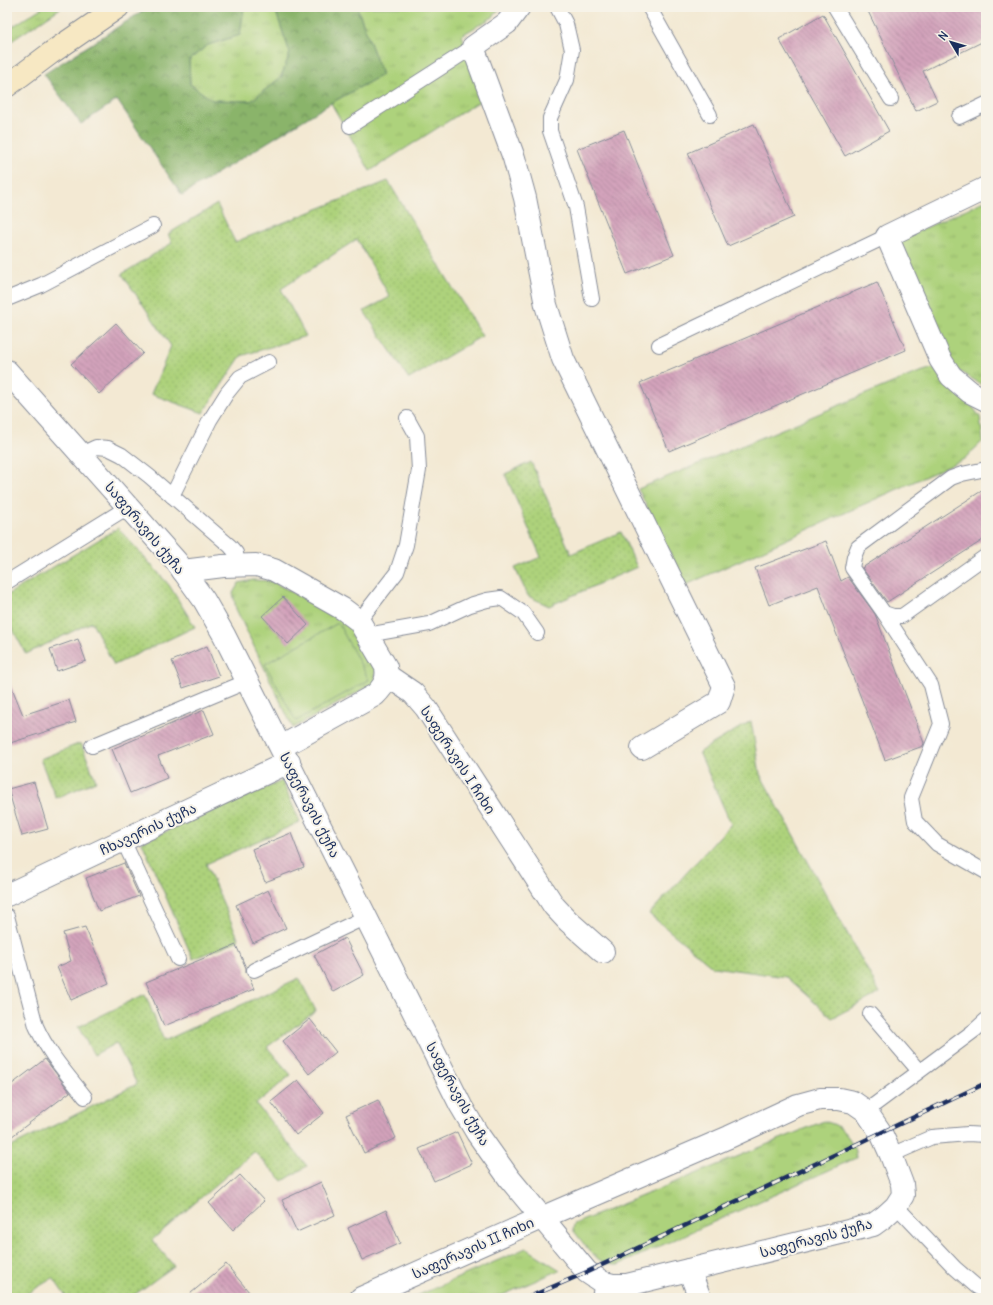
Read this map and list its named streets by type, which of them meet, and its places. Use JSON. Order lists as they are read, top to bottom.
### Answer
{
  "streets": {
    "street": [
      "საფერავის ქუჩა",
      "საფერავის I ჩიხი",
      "ჩხავერის ქუჩა",
      "საფერავის II ჩიხი"
    ]
  },
  "crossings": [
    ["საფერავის ქუჩა", "ჩხავერის ქუჩა"],
    ["საფერავის ქუჩა", "საფერავის II ჩიხი"]
  ],
  "north": "top left"
}
